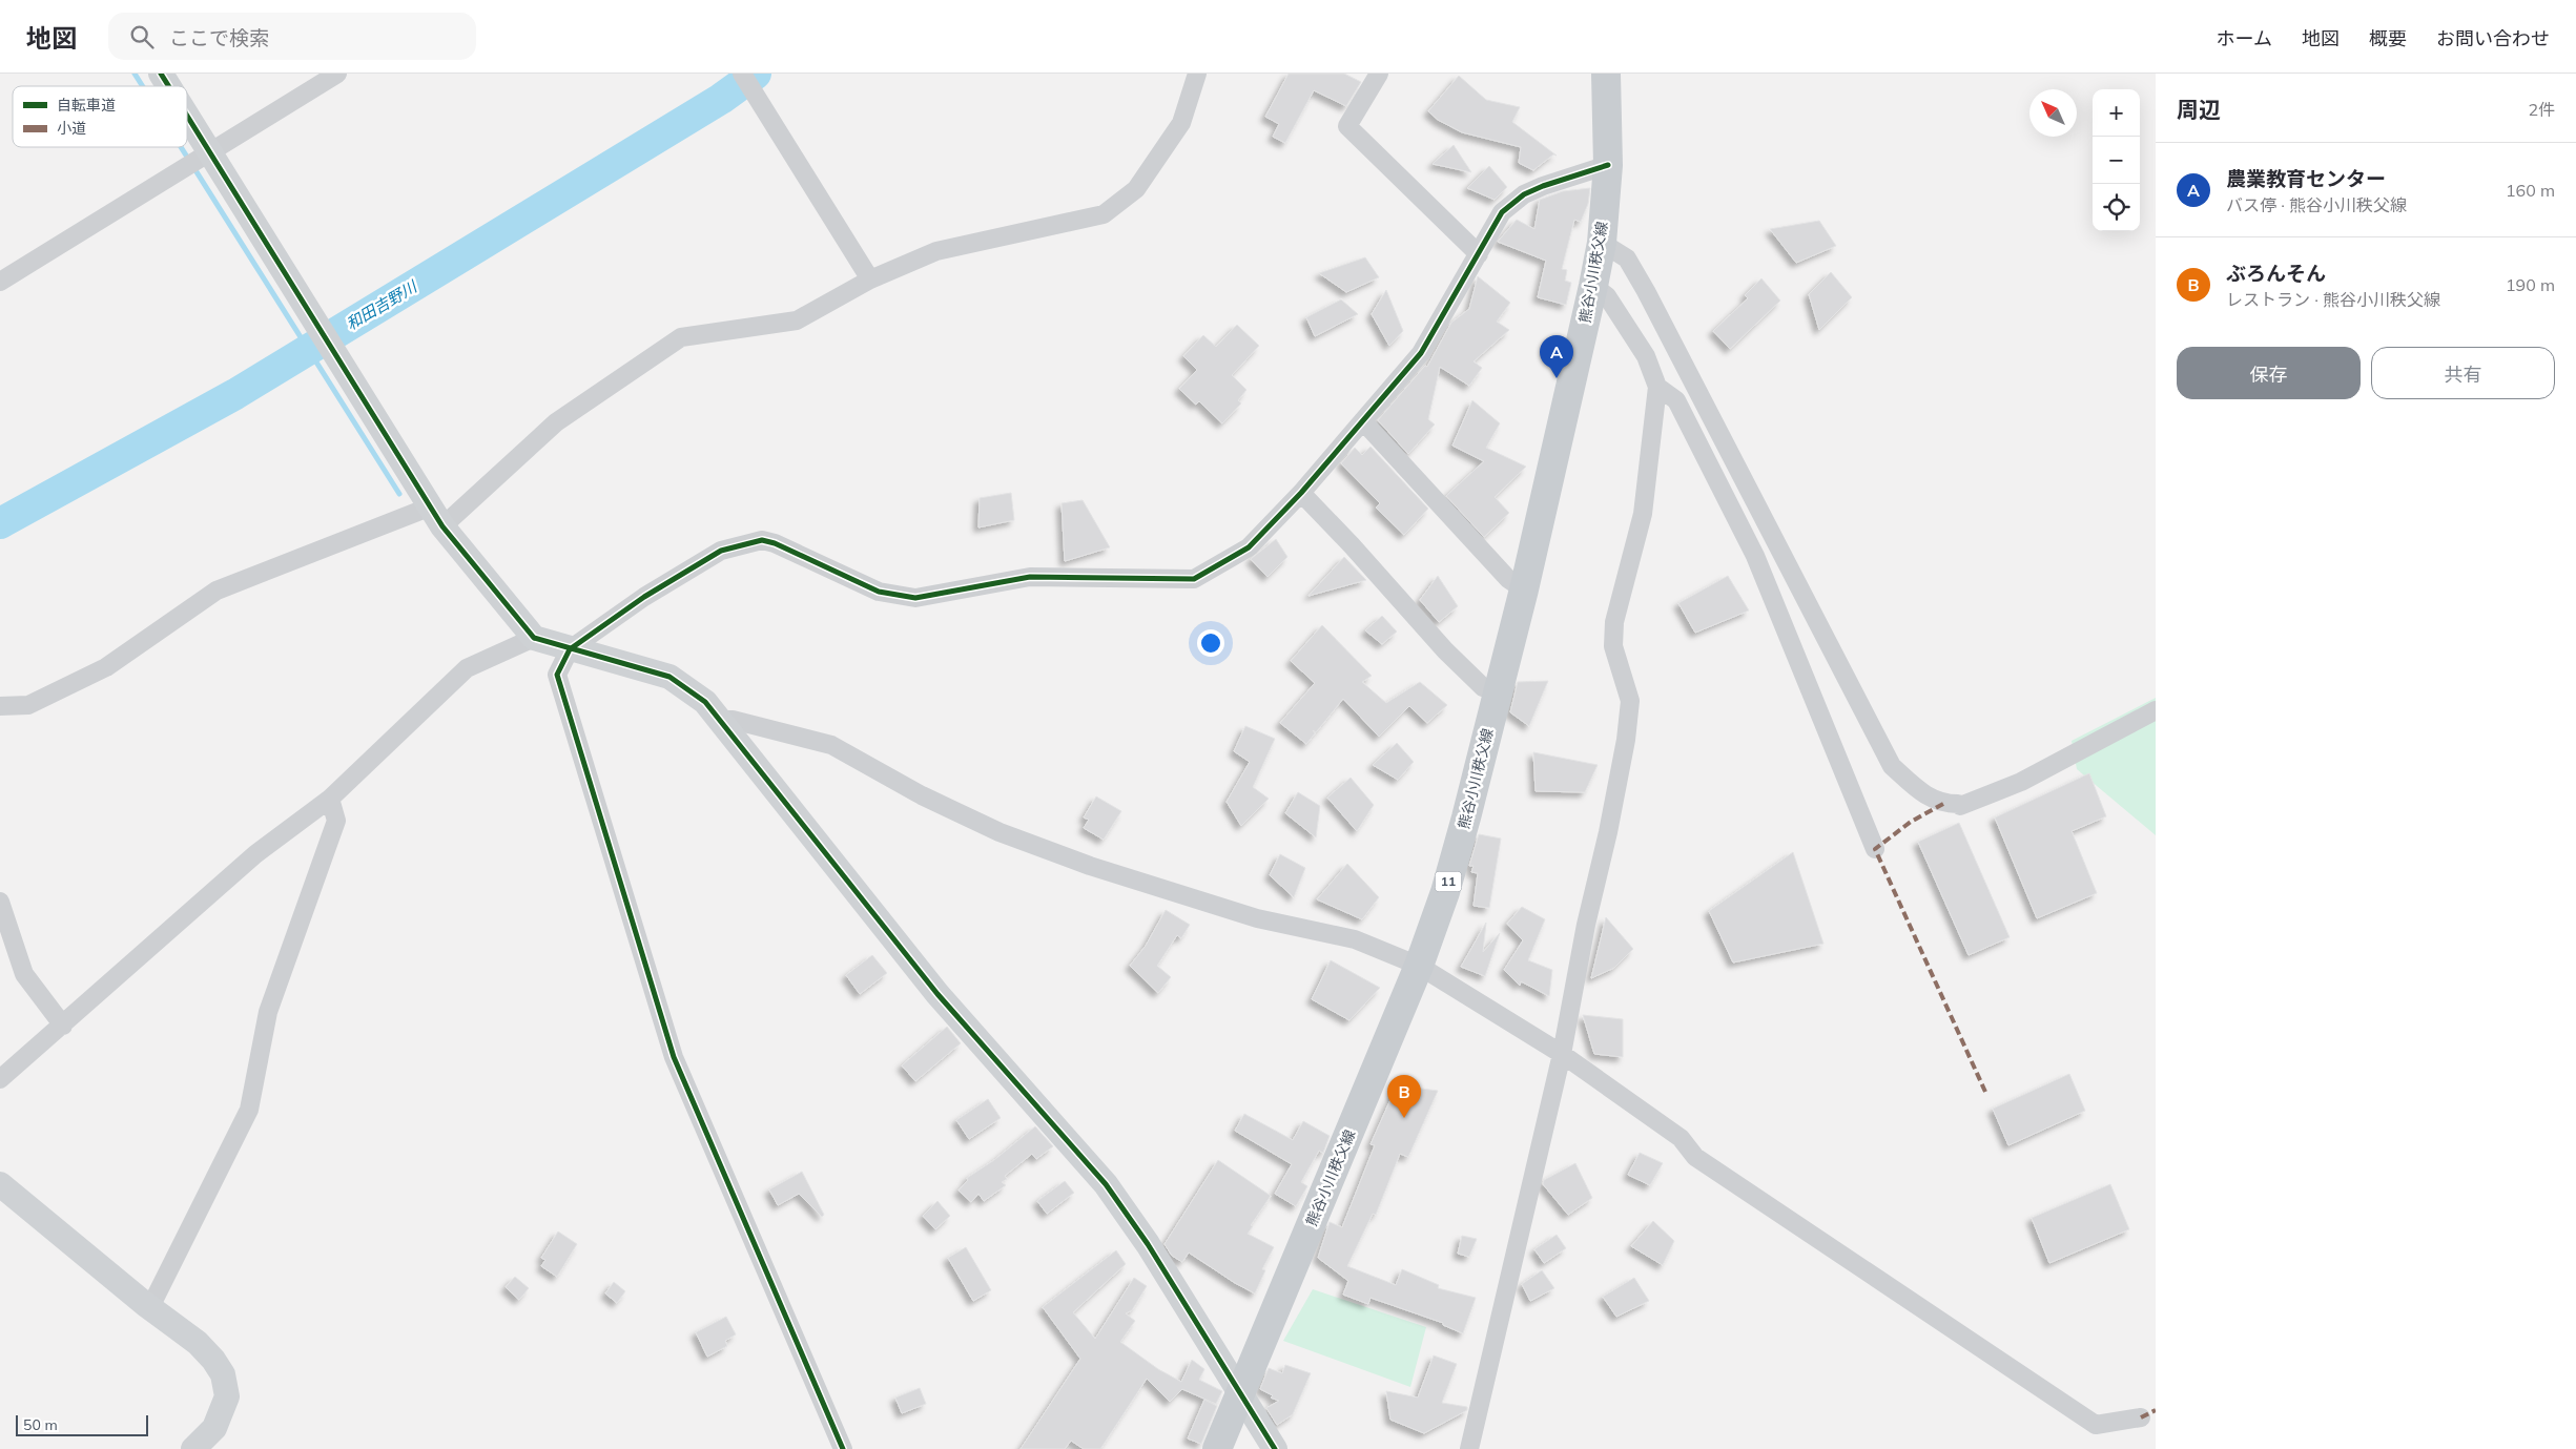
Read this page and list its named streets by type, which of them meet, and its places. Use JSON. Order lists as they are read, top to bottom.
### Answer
{
  "streets": {
    "main road": ["熊谷小川秩父線", "11"]
  },
  "water": ["和田吉野川"],
  "legend": ["自転車道", "小道"],
  "scale_bar": "50 m",
  "north": "top left",
  "page": {
    "header": "地図",
    "search": "ここで検索",
    "nav": [
      "ホーム",
      "地図",
      "概要",
      "お問い合わせ"
    ],
    "heading": ["周辺", "2件"],
    "map_buttons": ["+", "−"],
    "list": [
      {
        "mark": "A",
        "name": "農業教育センター",
        "note": "バス停 · 熊谷小川秩父線",
        "value": "160 m"
      },
      {
        "mark": "B",
        "name": "ぶろんそん",
        "note": "レストラン · 熊谷小川秩父線",
        "value": "190 m"
      }
    ],
    "buttons": ["保存", "共有"],
    "pins": ["A", "B"],
    "scale": "50 m"
  }
}
